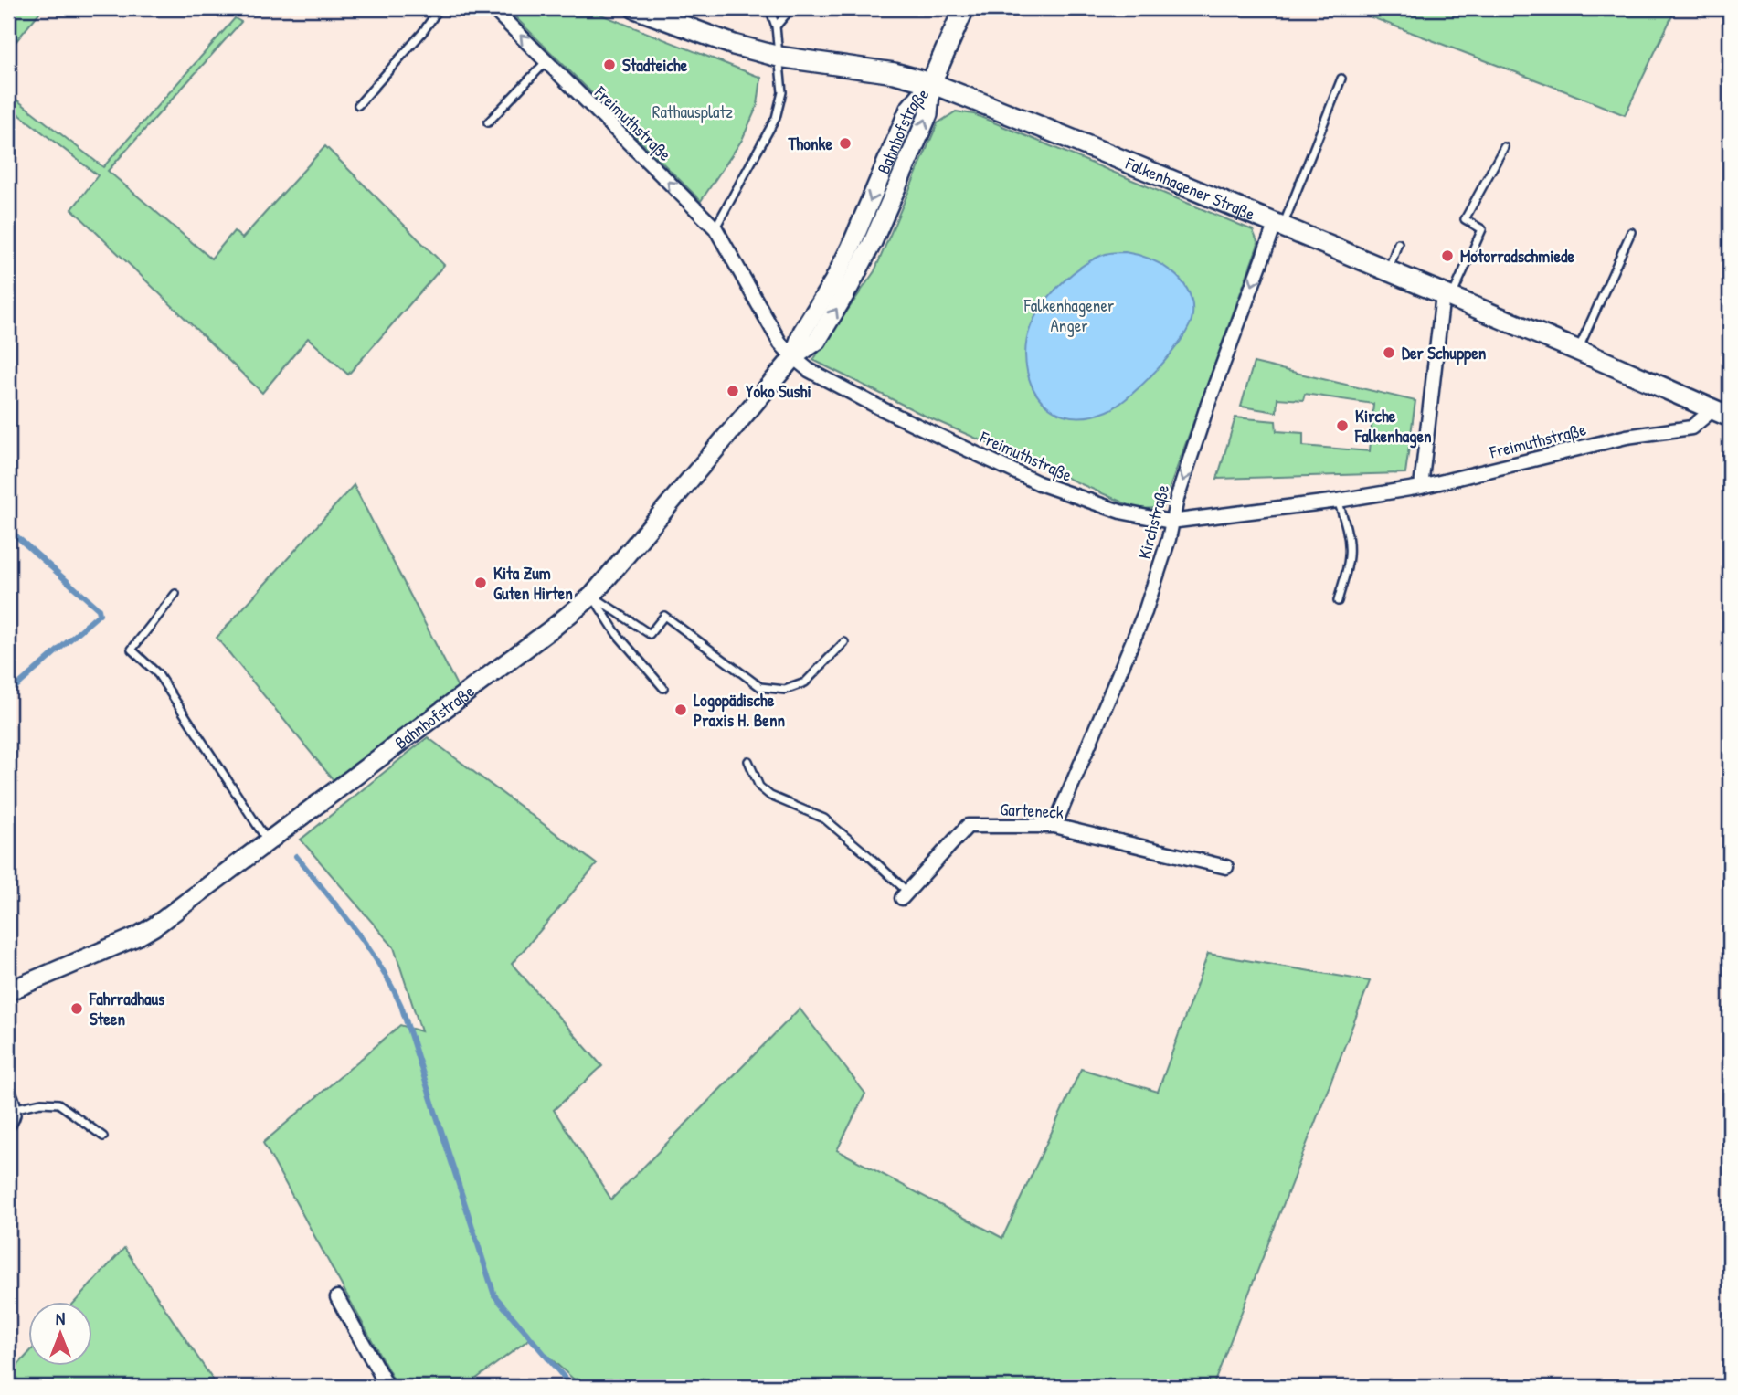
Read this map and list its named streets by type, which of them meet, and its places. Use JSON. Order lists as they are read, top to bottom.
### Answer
{
  "streets": {
    "main road": ["Falkenhagener Straße"],
    "street": [
      "Freimuthstraße",
      "Bahnhofstraße",
      "Kirchstraße",
      "Garteneck"
    ]
  },
  "crossings": [
    ["Freimuthstraße", "Bahnhofstraße"],
    ["Freimuthstraße", "Falkenhagener Straße"],
    ["Freimuthstraße", "Kirchstraße"],
    ["Bahnhofstraße", "Falkenhagener Straße"],
    ["Falkenhagener Straße", "Kirchstraße"],
    ["Kirchstraße", "Garteneck"]
  ],
  "one_way": ["Kirchstraße"],
  "parks": ["Rathausplatz", "Falkenhagener Anger"],
  "places": [
    "Stadteiche",
    "Thonke",
    "Motorradschmiede",
    "Der Schuppen",
    "Yoko Sushi",
    "Kirche Falkenhagen",
    "Kita Zum Guten Hirten",
    "Logopädische Praxis H. Benn",
    "Fahrradhaus Steen"
  ],
  "north": "top"
}
